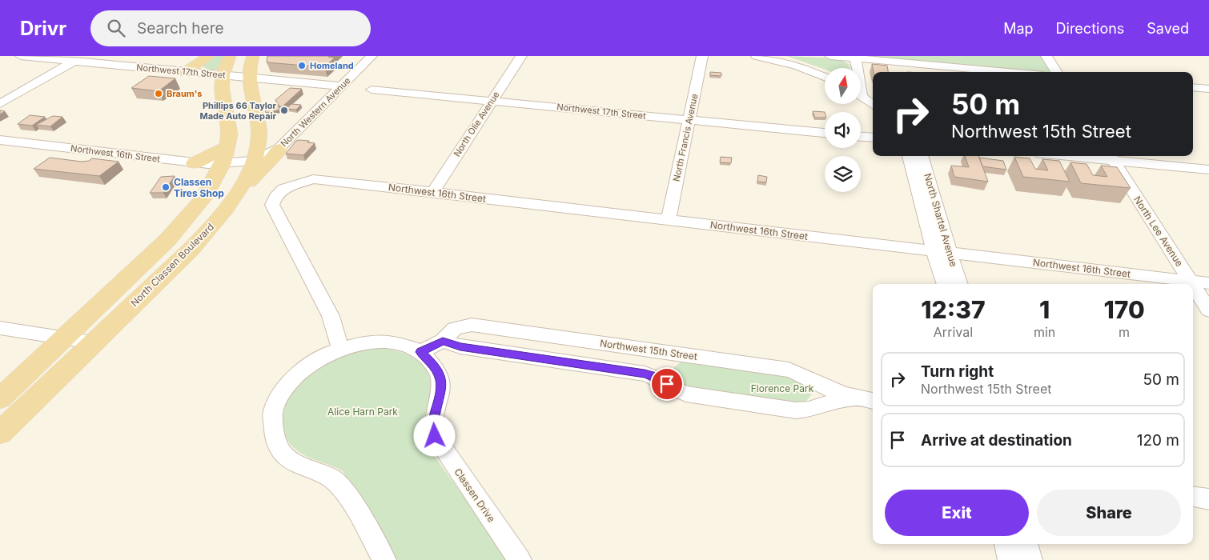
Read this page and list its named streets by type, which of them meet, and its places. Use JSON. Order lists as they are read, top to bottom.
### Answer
{
  "streets": {
    "main road": ["North Classen Boulevard"],
    "street": [
      "Northwest 17th Street",
      "North Western Avenue",
      "North Olie Avenue",
      "North Francis Avenue",
      "Northwest 16th Street",
      "North Shartel Avenue",
      "North Lee Avenue",
      "Northwest 15th Street",
      "Classen Drive"
    ]
  },
  "crossings": [
    ["Northwest 17th Street", "North Western Avenue"],
    ["Northwest 17th Street", "North Olie Avenue"],
    ["Northwest 17th Street", "North Francis Avenue"],
    ["Northwest 17th Street", "North Classen Boulevard"],
    ["North Western Avenue", "North Classen Boulevard"],
    ["North Olie Avenue", "Northwest 16th Street"],
    ["North Francis Avenue", "Northwest 16th Street"],
    ["Northwest 16th Street", "North Shartel Avenue"],
    ["Northwest 16th Street", "North Lee Avenue"],
    ["Northwest 15th Street", "Classen Drive"]
  ],
  "parks": ["Florence Park", "Alice Harn Park"],
  "places": [
    "Homeland",
    "Braum's",
    "Phillips 66 Taylor Made Auto Repair",
    "Classen Tires Shop"
  ],
  "north": "top",
  "page": {
    "header": "Drivr",
    "search": "Search here",
    "nav": ["Map", "Directions", "Saved"],
    "turn": ["50 m", "Northwest 15th Street"],
    "eta": [
      "12:37",
      "Arrival",
      "1",
      "min",
      "170",
      "m"
    ],
    "list": [
      {
        "name": "Turn right",
        "note": "Northwest 15th Street",
        "value": "50 m"
      },
      {
        "name": "Arrive at destination",
        "value": "120 m"
      }
    ],
    "buttons": ["Exit", "Share"]
  }
}
